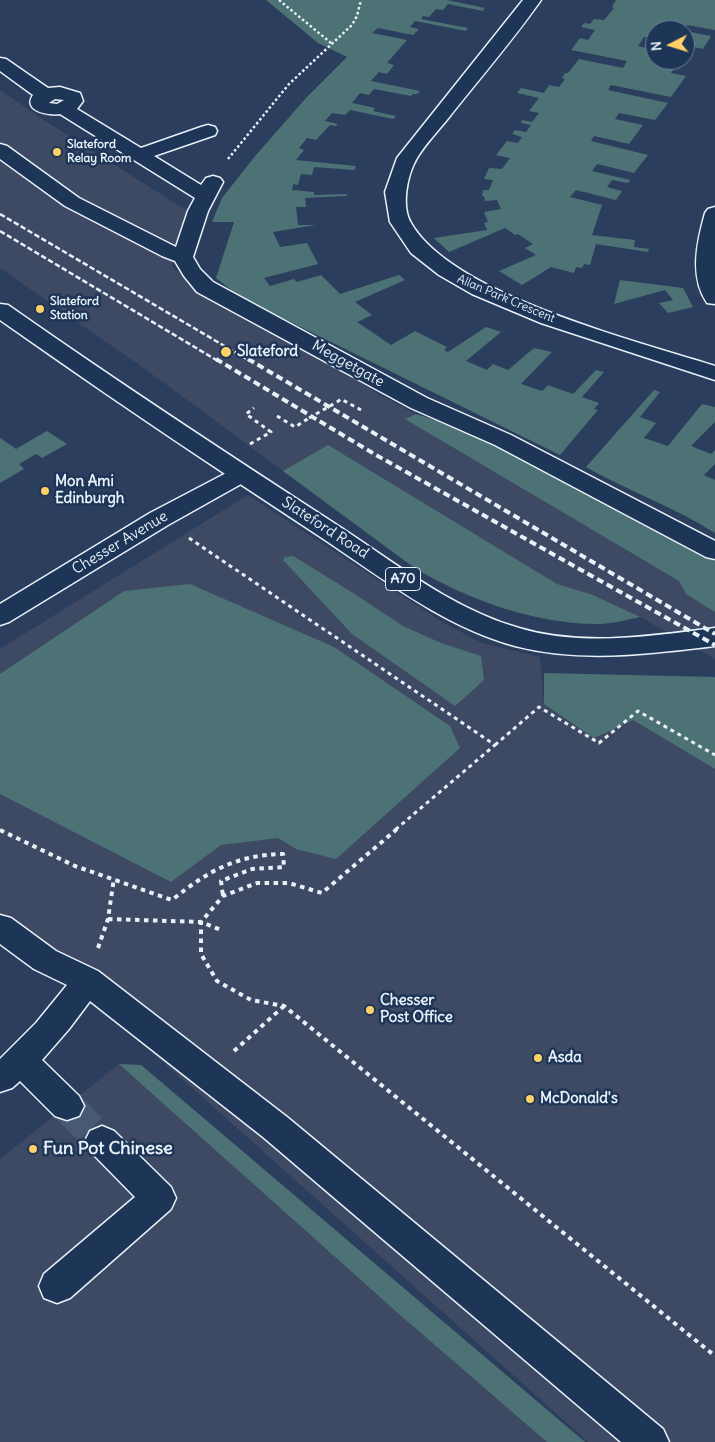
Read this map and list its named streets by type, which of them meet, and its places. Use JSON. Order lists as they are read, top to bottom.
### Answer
{
  "streets": {
    "street": [
      "Allan Park Crescent",
      "Meggetgate",
      "Slateford Road",
      "Chesser Avenue",
      "A70"
    ]
  },
  "crossings": [
    ["Slateford Road", "Chesser Avenue"]
  ],
  "places": [
    "Slateford Relay Room",
    "Slateford Station",
    "Slateford",
    "Mon Ami Edinburgh",
    "Chesser Post Office",
    "Asda",
    "McDonald's",
    "Fun Pot Chinese"
  ],
  "north": "left"
}
